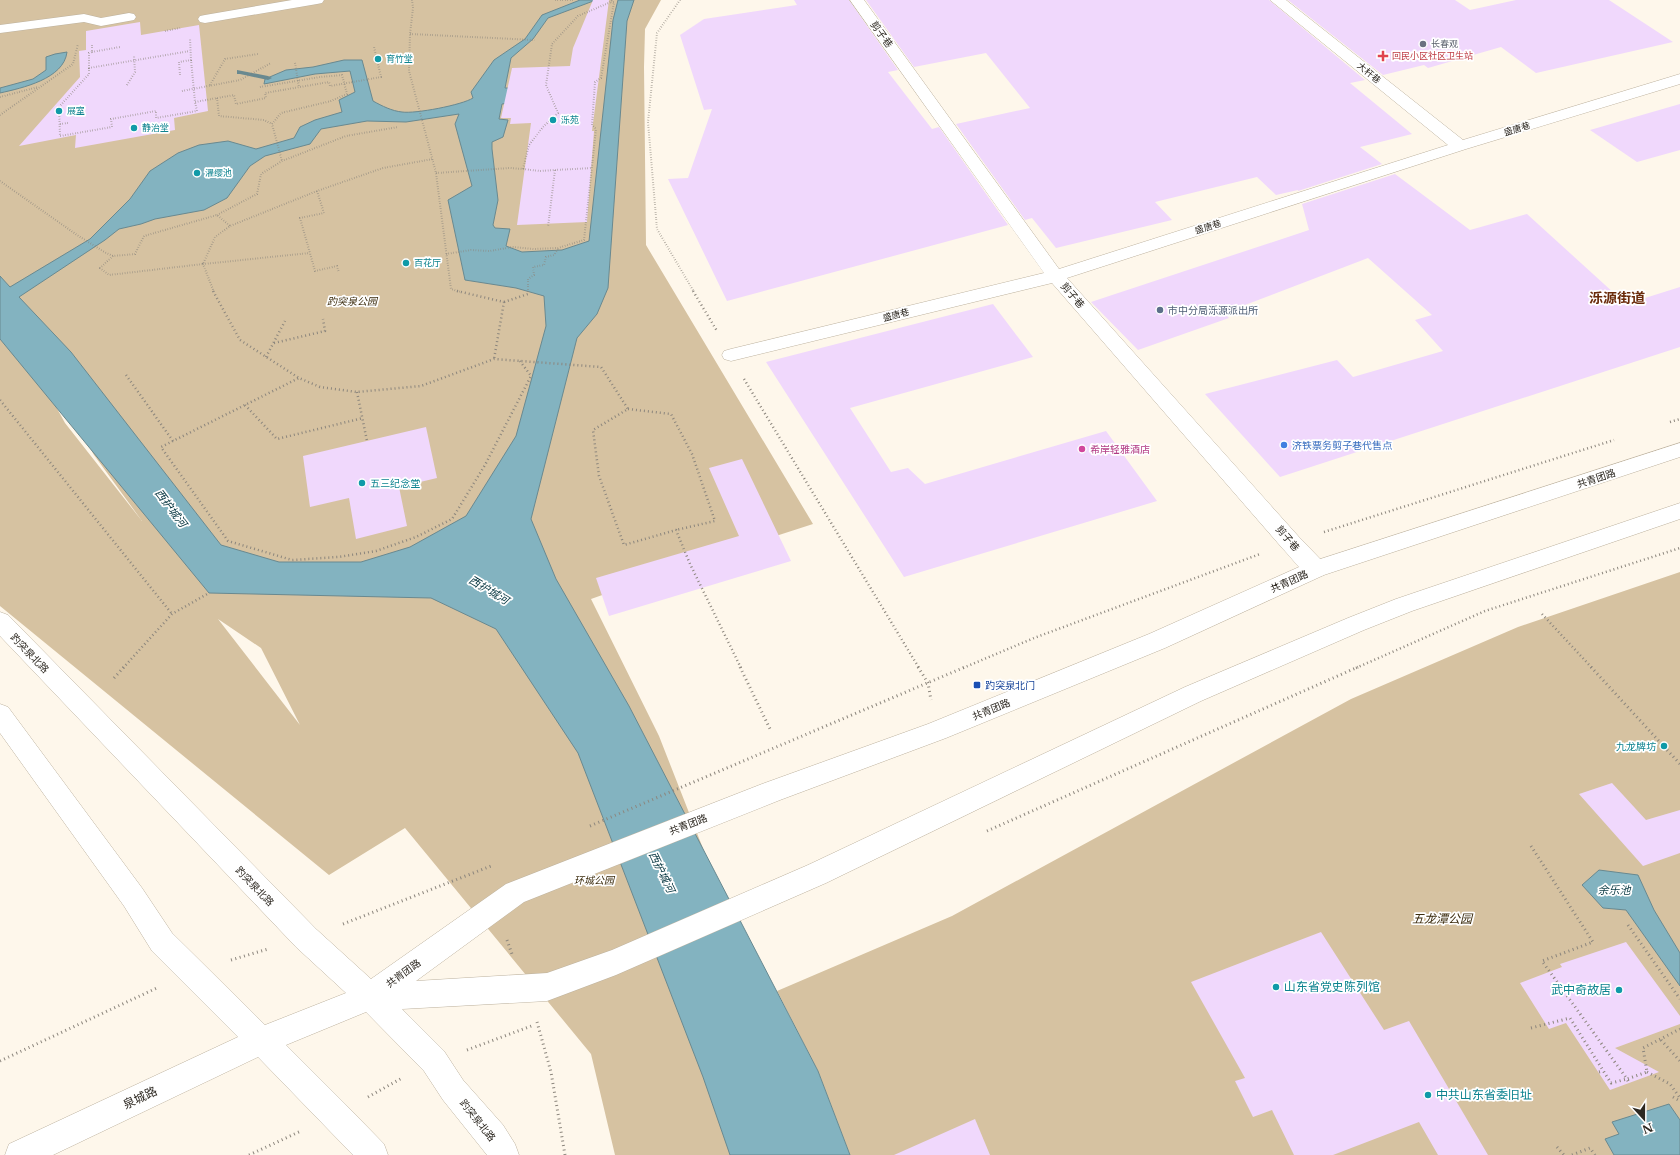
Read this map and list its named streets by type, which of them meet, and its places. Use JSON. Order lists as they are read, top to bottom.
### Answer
{
  "streets": {
    "main road": [
      "剪子巷",
      "大杆巷",
      "盛唐巷",
      "共青团路",
      "趵突泉北路",
      "泉城路"
    ]
  },
  "crossings": [
    ["剪子巷", "盛唐巷"],
    ["剪子巷", "共青团路"],
    ["大杆巷", "盛唐巷"],
    ["共青团路", "趵突泉北路"],
    ["共青团路", "泉城路"]
  ],
  "districts": ["泺源街道"],
  "water": ["西护城河", "余乐池"],
  "parks": ["趵突泉公园", "环城公园", "五龙潭公园"],
  "places": {
    "other": [
      "长春观",
      "育竹堂",
      "展室",
      "泺苑",
      "静治堂",
      "濯缨池",
      "百花厅",
      "市中分局泺源派出所",
      "济铁票务剪子巷代售点",
      "希岸轻雅酒店",
      "五三纪念堂",
      "九龙牌坊",
      "山东省党史陈列馆",
      "武中奇故居",
      "中共山东省委旧址"
    ],
    "health": ["回民小区社区卫生站"],
    "transit": ["趵突泉北门"]
  },
  "north": "bottom"
}
